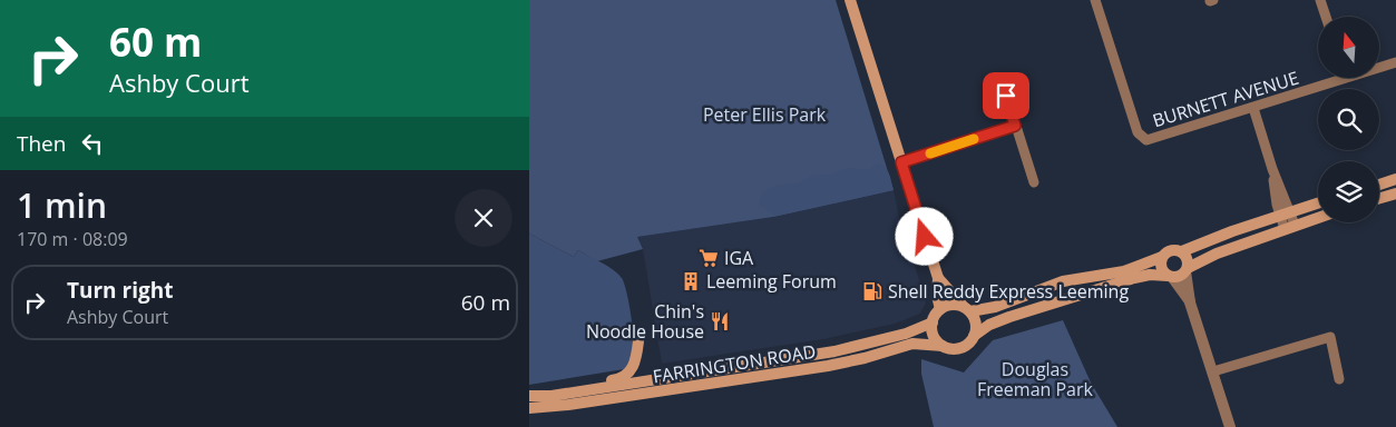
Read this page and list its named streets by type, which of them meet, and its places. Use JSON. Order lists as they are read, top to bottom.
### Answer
{
  "streets": {
    "main road": ["FARRINGTON ROAD"],
    "street": ["BURNETT AVENUE"]
  },
  "parks": ["Peter Ellis Park", "Douglas Freeman Park"],
  "places": {
    "supermarket": ["IGA"],
    "building": ["Leeming Forum"],
    "fuel station": ["Shell Reddy Express Leeming"],
    "restaurant": ["Chin's Noodle House"]
  },
  "north": "top",
  "page": {
    "turn": ["60 m", "Ashby Court"],
    "then": "Then",
    "heading": ["1 min", "170 m · 08:09"],
    "list": [
      {
        "name": "Turn right",
        "note": "Ashby Court",
        "value": "60 m"
      }
    ]
  }
}
